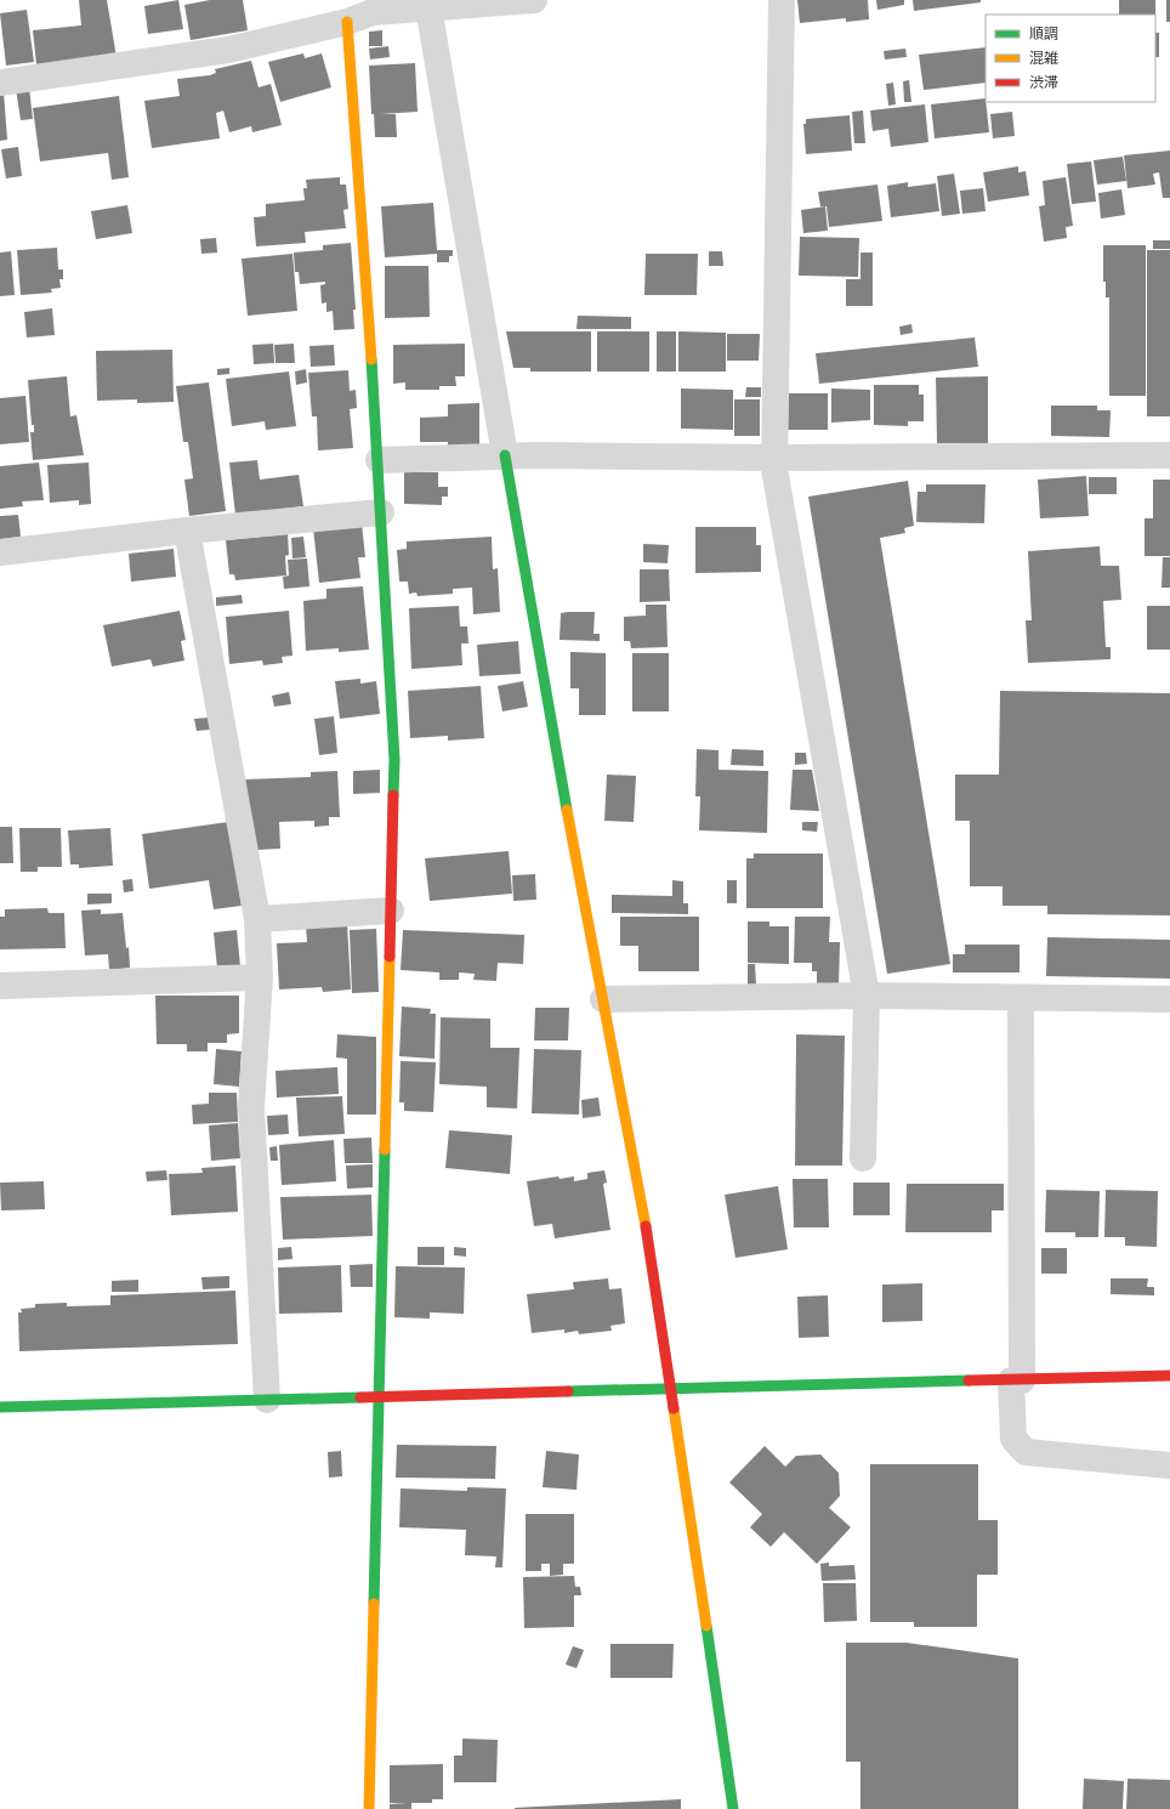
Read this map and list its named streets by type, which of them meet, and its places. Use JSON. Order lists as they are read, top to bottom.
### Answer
{
  "legend": ["順調", "混雑", "渋滞"]
}
